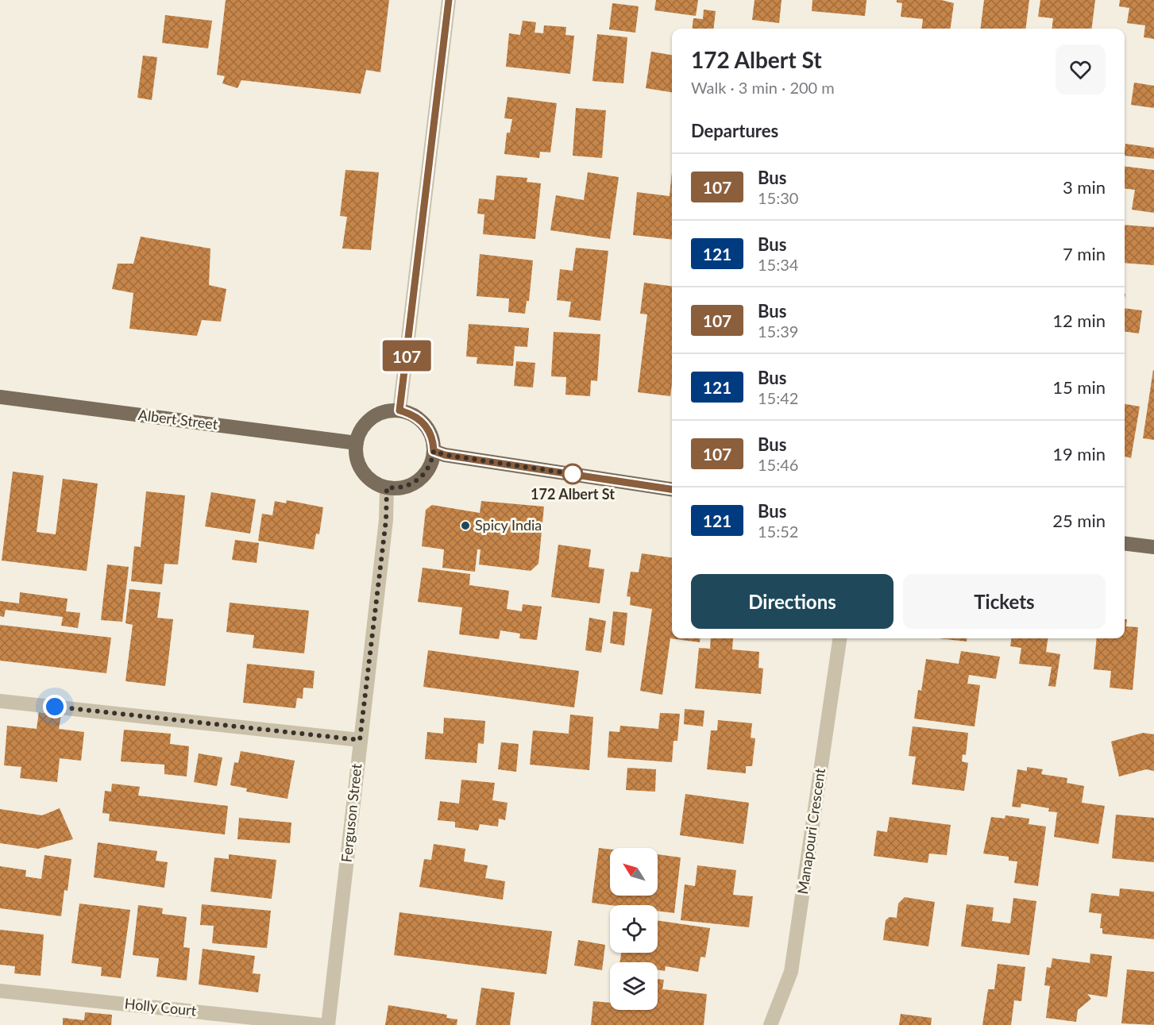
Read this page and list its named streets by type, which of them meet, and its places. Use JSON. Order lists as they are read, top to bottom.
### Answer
{
  "streets": {
    "main road": ["Albert Street"],
    "street": ["Ferguson Street", "Manapouri Crescent", "Holly Court"]
  },
  "crossings": [
    ["Albert Street", "Ferguson Street"]
  ],
  "places": ["172 Albert St", "Spicy India"],
  "lines": ["bus line 107"],
  "north": "top left",
  "page": {
    "on_map": "107",
    "heading": [
      ["172 Albert St", "Walk · 3 min · 200 m"],
      "Departures"
    ],
    "list": [
      {
        "mark": "107",
        "name": "Bus",
        "note": "15:30",
        "value": "3 min"
      },
      {
        "mark": "121",
        "name": "Bus",
        "note": "15:34",
        "value": "7 min"
      },
      {
        "mark": "107",
        "name": "Bus",
        "note": "15:39",
        "value": "12 min"
      },
      {
        "mark": "121",
        "name": "Bus",
        "note": "15:42",
        "value": "15 min"
      },
      {
        "mark": "107",
        "name": "Bus",
        "note": "15:46",
        "value": "19 min"
      },
      {
        "mark": "121",
        "name": "Bus",
        "note": "15:52",
        "value": "25 min"
      }
    ],
    "buttons": ["Directions", "Tickets"]
  }
}
